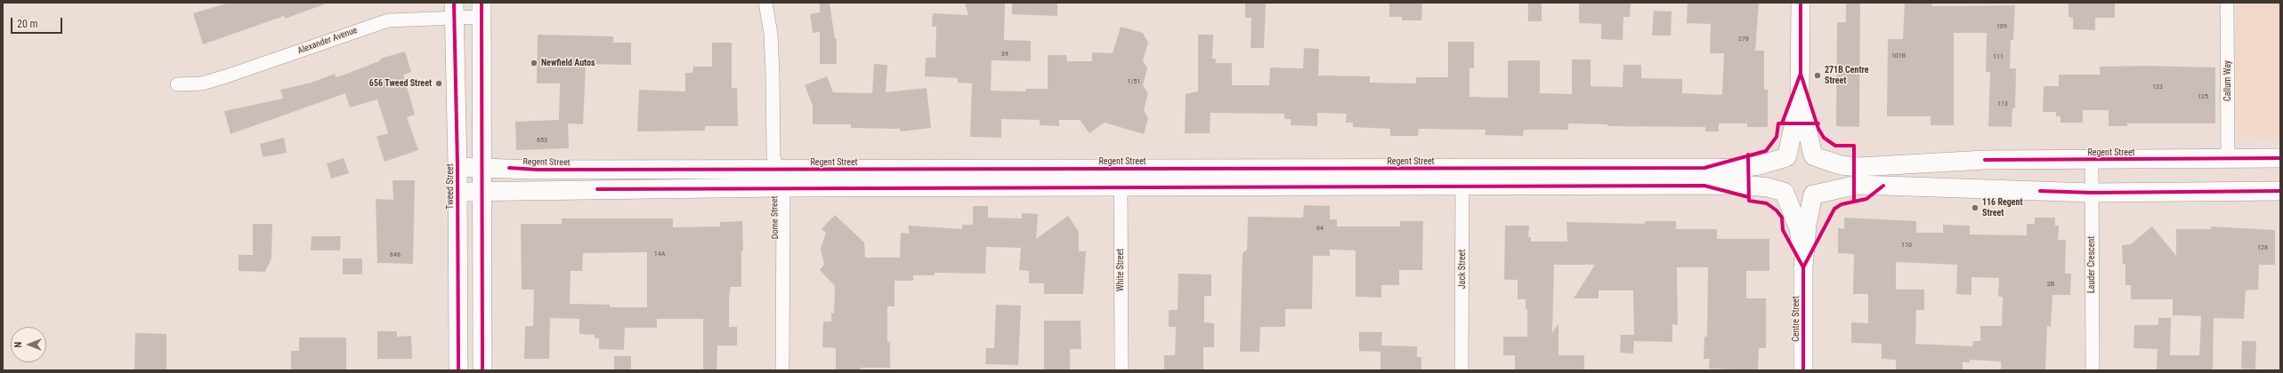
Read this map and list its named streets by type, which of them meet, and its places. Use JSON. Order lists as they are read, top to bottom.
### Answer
{
  "streets": {
    "street": [
      "Alexander Avenue",
      "Callum Way",
      "Regent Street",
      "Tweed Street",
      "Dome Street",
      "Lauder Crescent",
      "Jack Street",
      "White Street",
      "Centre Street"
    ]
  },
  "crossings": [
    ["Alexander Avenue", "Tweed Street"],
    ["Callum Way", "Regent Street"],
    ["Regent Street", "Tweed Street"],
    ["Regent Street", "Dome Street"],
    ["Regent Street", "Lauder Crescent"],
    ["Regent Street", "Jack Street"],
    ["Regent Street", "White Street"],
    ["Regent Street", "Centre Street"]
  ],
  "places": [
    "Newfield Autos",
    "271B Centre Street",
    "656 Tweed Street",
    "116 Regent Street"
  ],
  "house_numbers": [
    "109",
    "278",
    "39",
    "101B",
    "111",
    "1/51",
    "123",
    "125",
    "113",
    "653",
    "64",
    "110",
    "128",
    "14A",
    "646",
    "2B"
  ],
  "scale_bar": "20 m",
  "north": "left"
}
